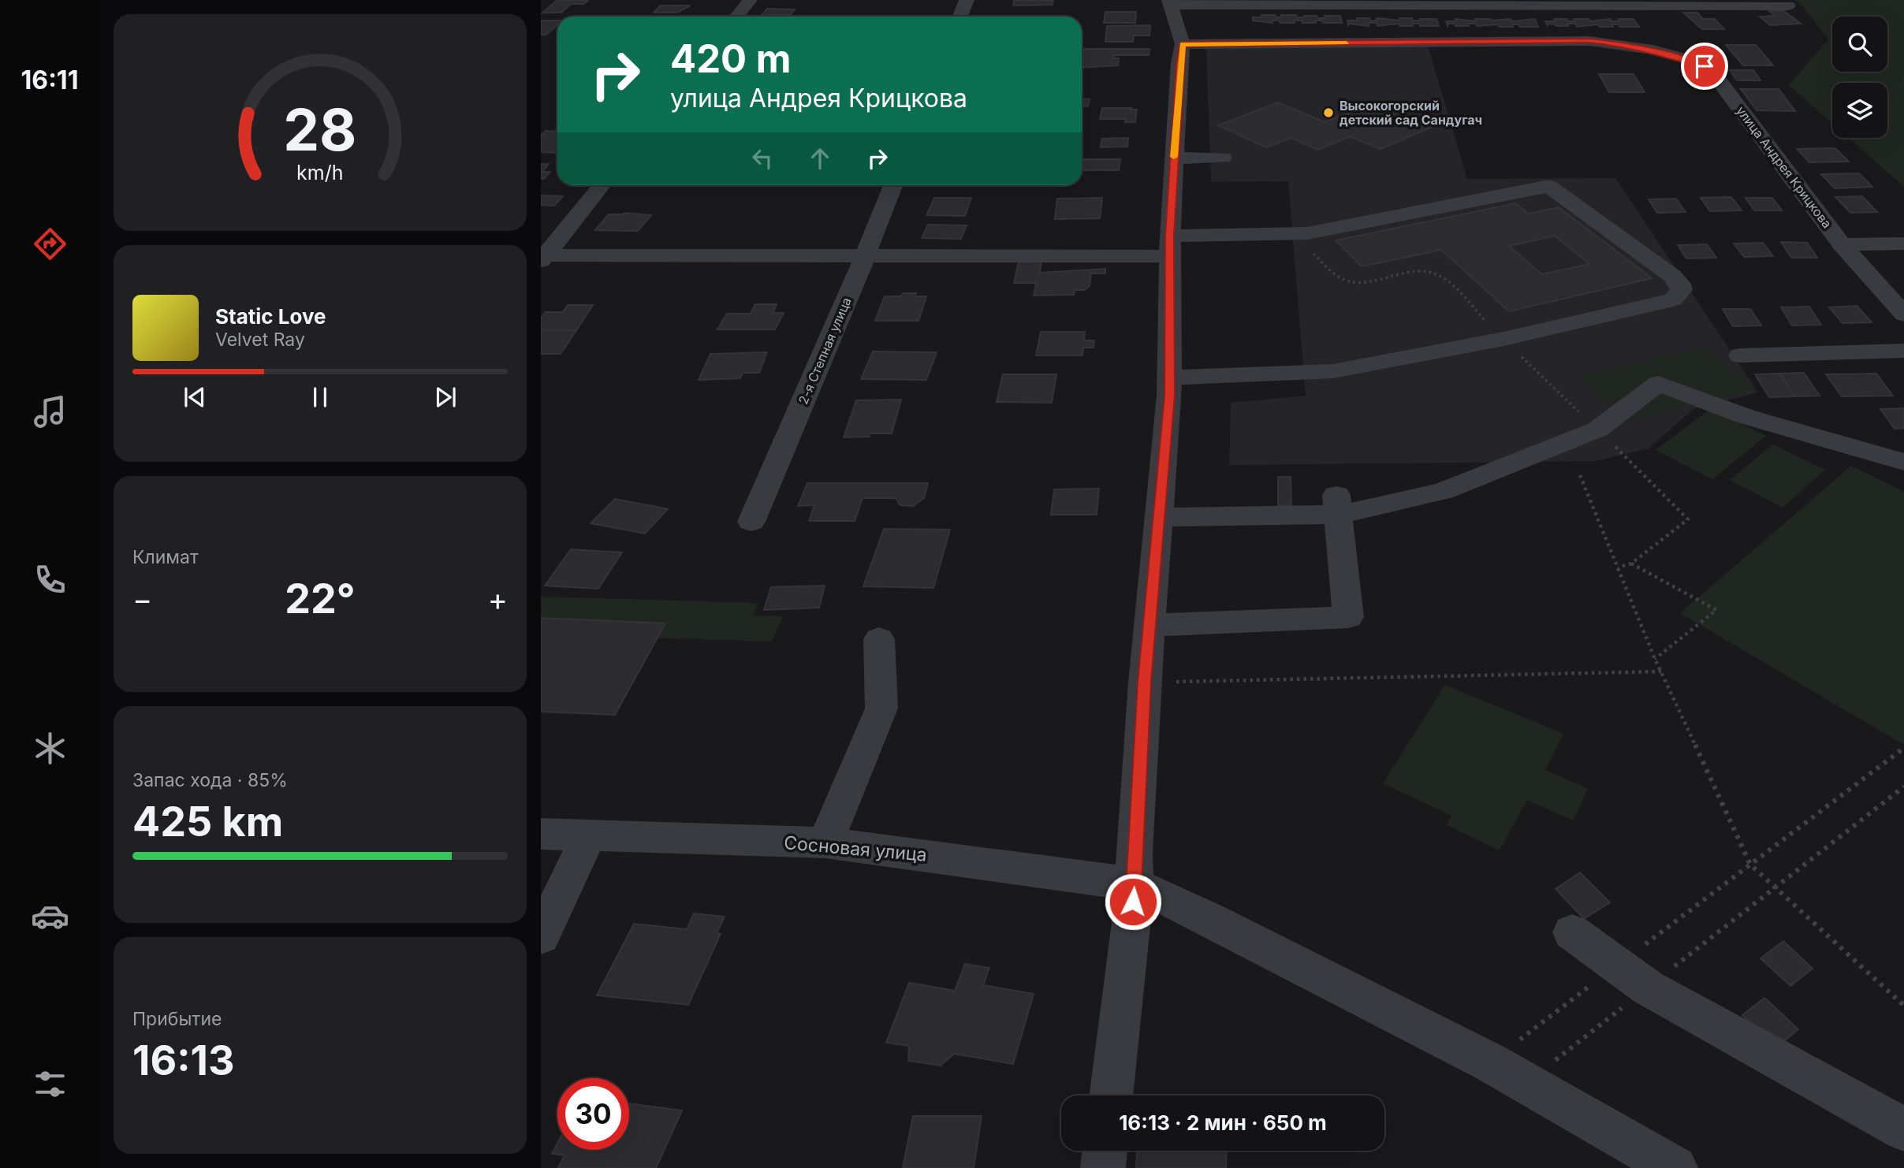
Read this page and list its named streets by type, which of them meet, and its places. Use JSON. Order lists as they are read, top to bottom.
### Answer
{
  "streets": {
    "street": ["улица Андрея Крицкова", "2-я Степная улица", "Сосновая улица"]
  },
  "places": ["Высокогорский детский сад Сандугач"],
  "page": {
    "tabs": "16:11",
    "turn": ["420 m", "улица Андрея Крицкова"],
    "song": ["Static Love", "Velvet Ray"],
    "tile": [
      "Климат",
      ["Запас хода · 85%", "425 km"],
      ["Прибытие", "16:13"]
    ],
    "heat": ["−", "22°", "+"],
    "limit": "30",
    "trip": "16:13 · 2 мин · 650 m",
    "gauge": ["28", "km/h"]
  }
}
